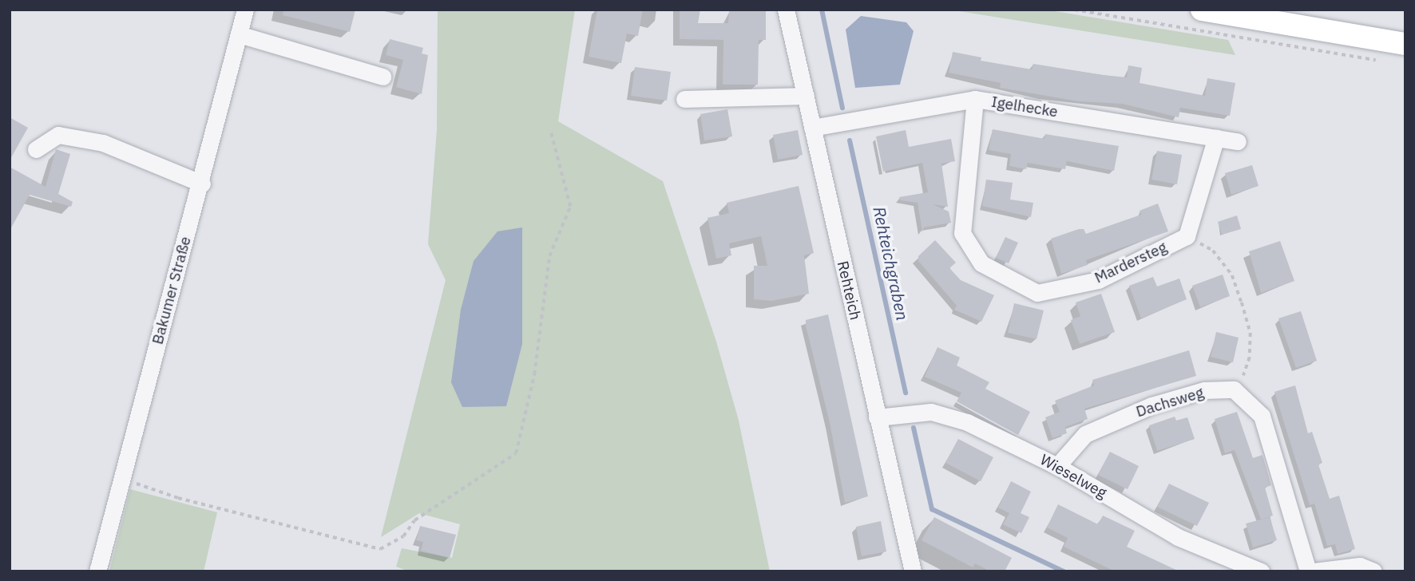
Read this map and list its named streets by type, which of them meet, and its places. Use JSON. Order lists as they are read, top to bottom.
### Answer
{
  "streets": {
    "street": [
      "Igelhecke",
      "Mardersteg",
      "Bakumer Straße",
      "Rehteich",
      "Dachsweg",
      "Wieselweg"
    ]
  },
  "crossings": [
    ["Igelhecke", "Mardersteg"],
    ["Igelhecke", "Rehteich"],
    ["Rehteich", "Wieselweg"],
    ["Dachsweg", "Wieselweg"]
  ],
  "water": ["Rehteichgraben"]
}
